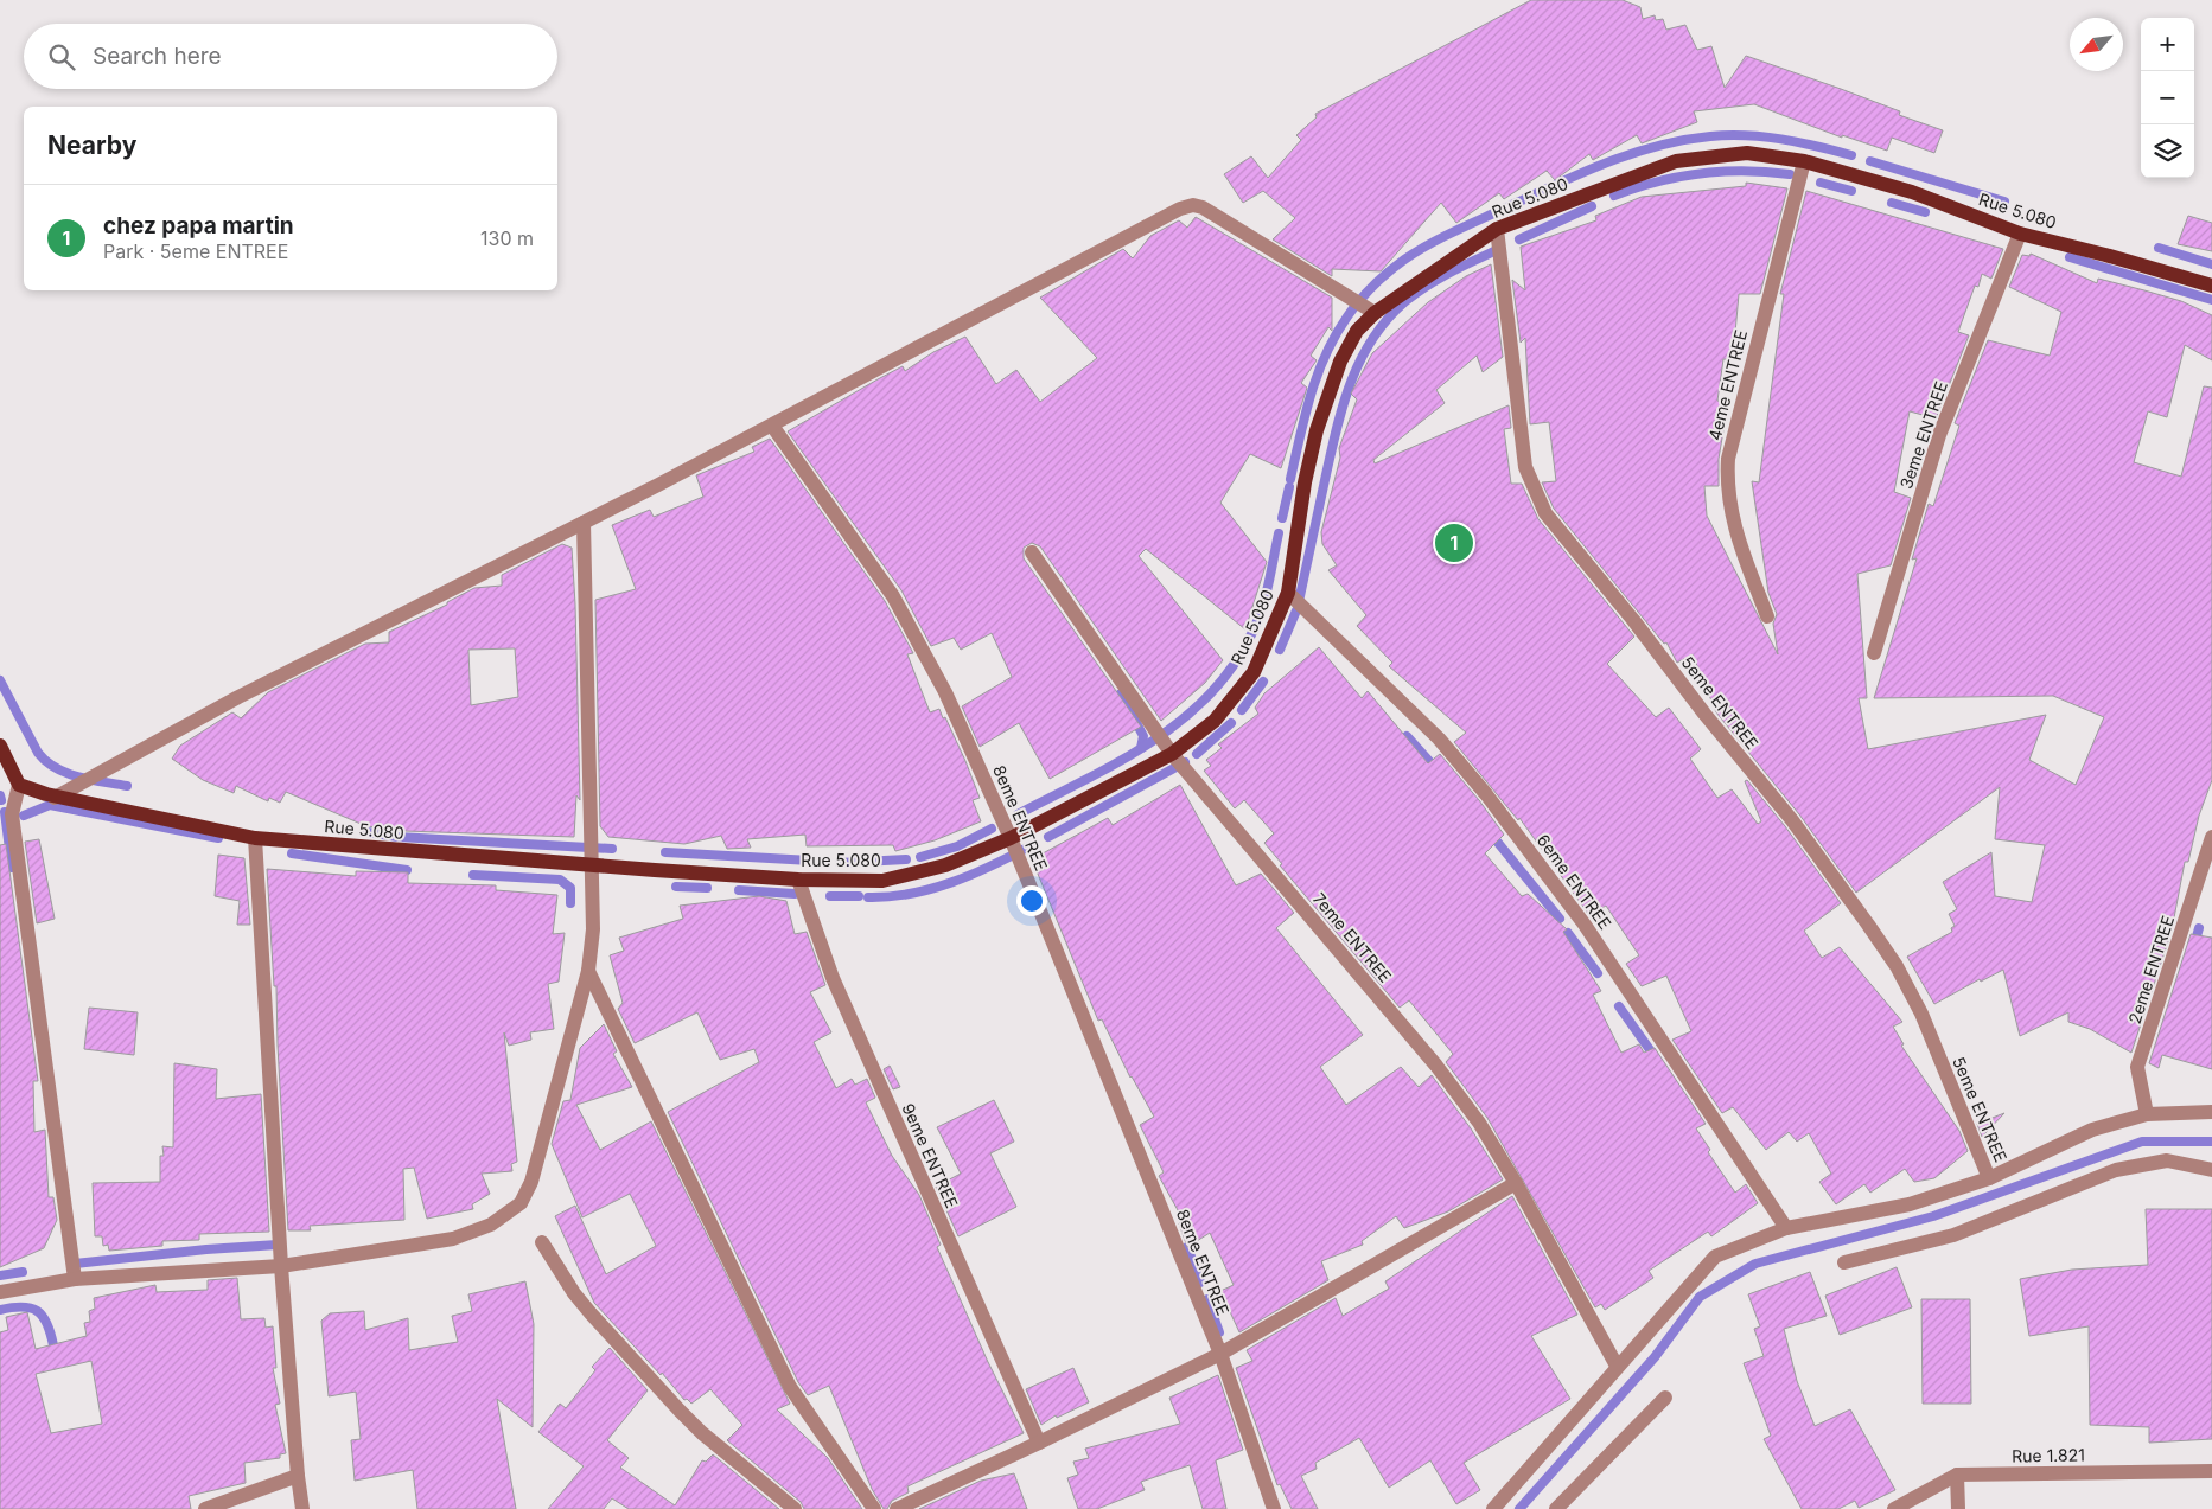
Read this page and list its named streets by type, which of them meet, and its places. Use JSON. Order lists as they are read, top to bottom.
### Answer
{
  "streets": {
    "main road": ["Rue 5.080"],
    "street": [
      "4eme ENTREE",
      "3eme ENTREE",
      "5eme ENTREE",
      "8eme ENTREE",
      "6eme ENTREE",
      "7eme ENTREE",
      "2eme ENTREE",
      "9eme ENTREE",
      "Rue 1.821"
    ]
  },
  "crossings": [
    ["Rue 5.080", "4eme ENTREE"],
    ["Rue 5.080", "3eme ENTREE"],
    ["Rue 5.080", "5eme ENTREE"],
    ["Rue 5.080", "8eme ENTREE"],
    ["Rue 5.080", "6eme ENTREE"],
    ["Rue 5.080", "7eme ENTREE"],
    ["Rue 5.080", "9eme ENTREE"]
  ],
  "north": "bottom left",
  "page": {
    "map_buttons": ["+", "−"],
    "search": "Search here",
    "heading": "Nearby",
    "list": [
      {
        "mark": "1",
        "name": "chez papa martin",
        "note": "Park · 5eme ENTREE",
        "value": "130 m"
      }
    ],
    "pins": "1"
  }
}
